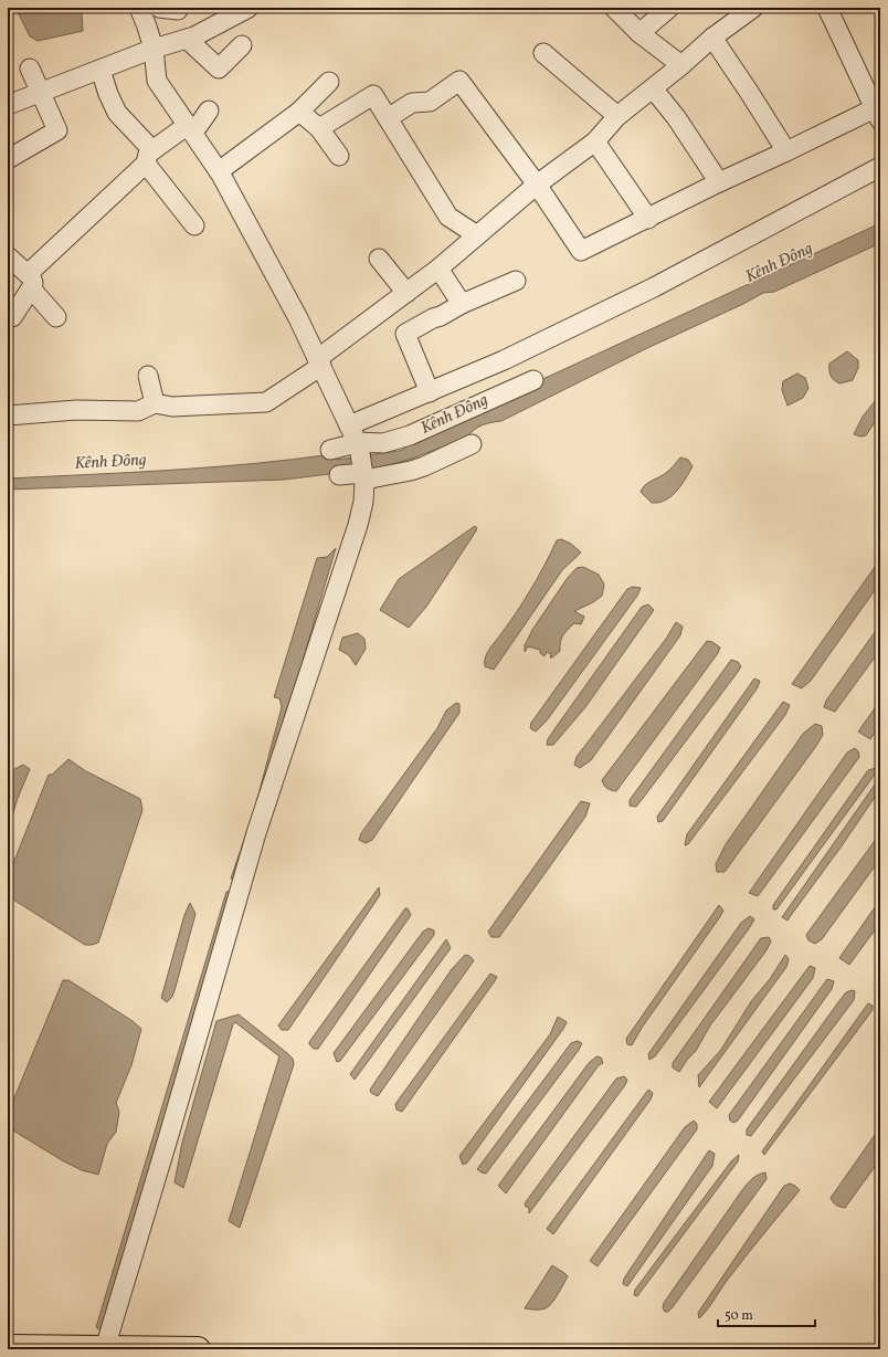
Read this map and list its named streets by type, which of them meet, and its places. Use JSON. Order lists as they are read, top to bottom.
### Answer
{
  "water": ["Kênh Đông"],
  "scale_bar": "50 m"
}
